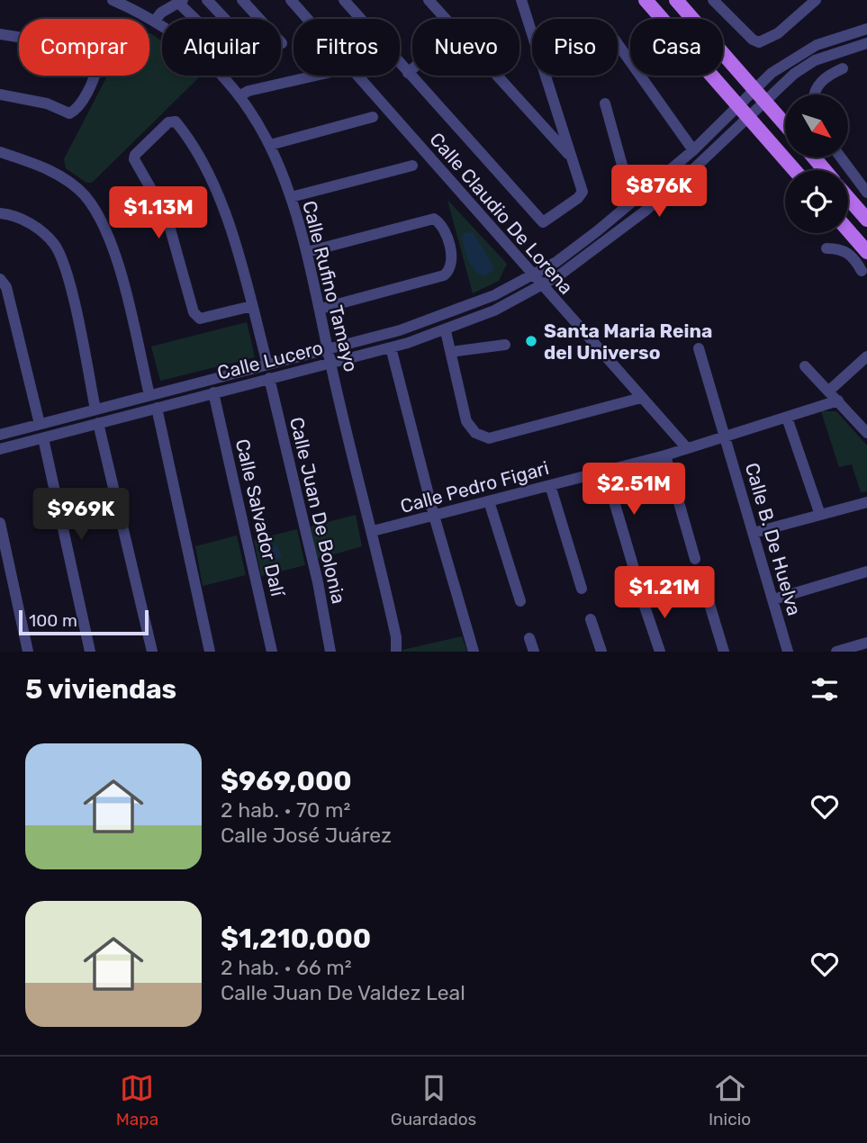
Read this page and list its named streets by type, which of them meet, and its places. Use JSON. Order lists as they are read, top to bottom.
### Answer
{
  "streets": {
    "street": [
      "Calle Claudio De Lorena",
      "Calle Rufino Tamayo",
      "Calle Lucero",
      "Calle Pedro Figari",
      "Calle Juan De Bolonia",
      "Calle Salvador Dalí",
      "Calle B. De Huelva"
    ]
  },
  "crossings": [
    ["Calle Claudio De Lorena", "Calle Lucero"],
    ["Calle Claudio De Lorena", "Calle Pedro Figari"],
    ["Calle Rufino Tamayo", "Calle Lucero"],
    ["Calle Rufino Tamayo", "Calle Pedro Figari"],
    ["Calle Lucero", "Calle Juan De Bolonia"],
    ["Calle Lucero", "Calle Salvador Dalí"],
    ["Calle Pedro Figari", "Calle B. De Huelva"]
  ],
  "places": ["Santa Maria Reina del Universo"],
  "scale_bar": "100 m",
  "north": "bottom right",
  "page": {
    "chip": [
      "Comprar",
      "Alquilar",
      "Filtros",
      "Nuevo",
      "Piso",
      "Casa"
    ],
    "price": [
      "$876K",
      "$1.13M",
      "$2.51M",
      "$969K",
      "$1.21M"
    ],
    "scale": "100 m",
    "heading": "5 viviendas",
    "list": [
      {
        "name": "$969,000",
        "note": "2 hab. · 70 m² · Calle José Juárez"
      },
      {
        "name": "$1,210,000",
        "note": "2 hab. · 66 m² · Calle Juan De Valdez Leal"
      }
    ],
    "tabs": ["Mapa", "Guardados", "Inicio"]
  }
}
